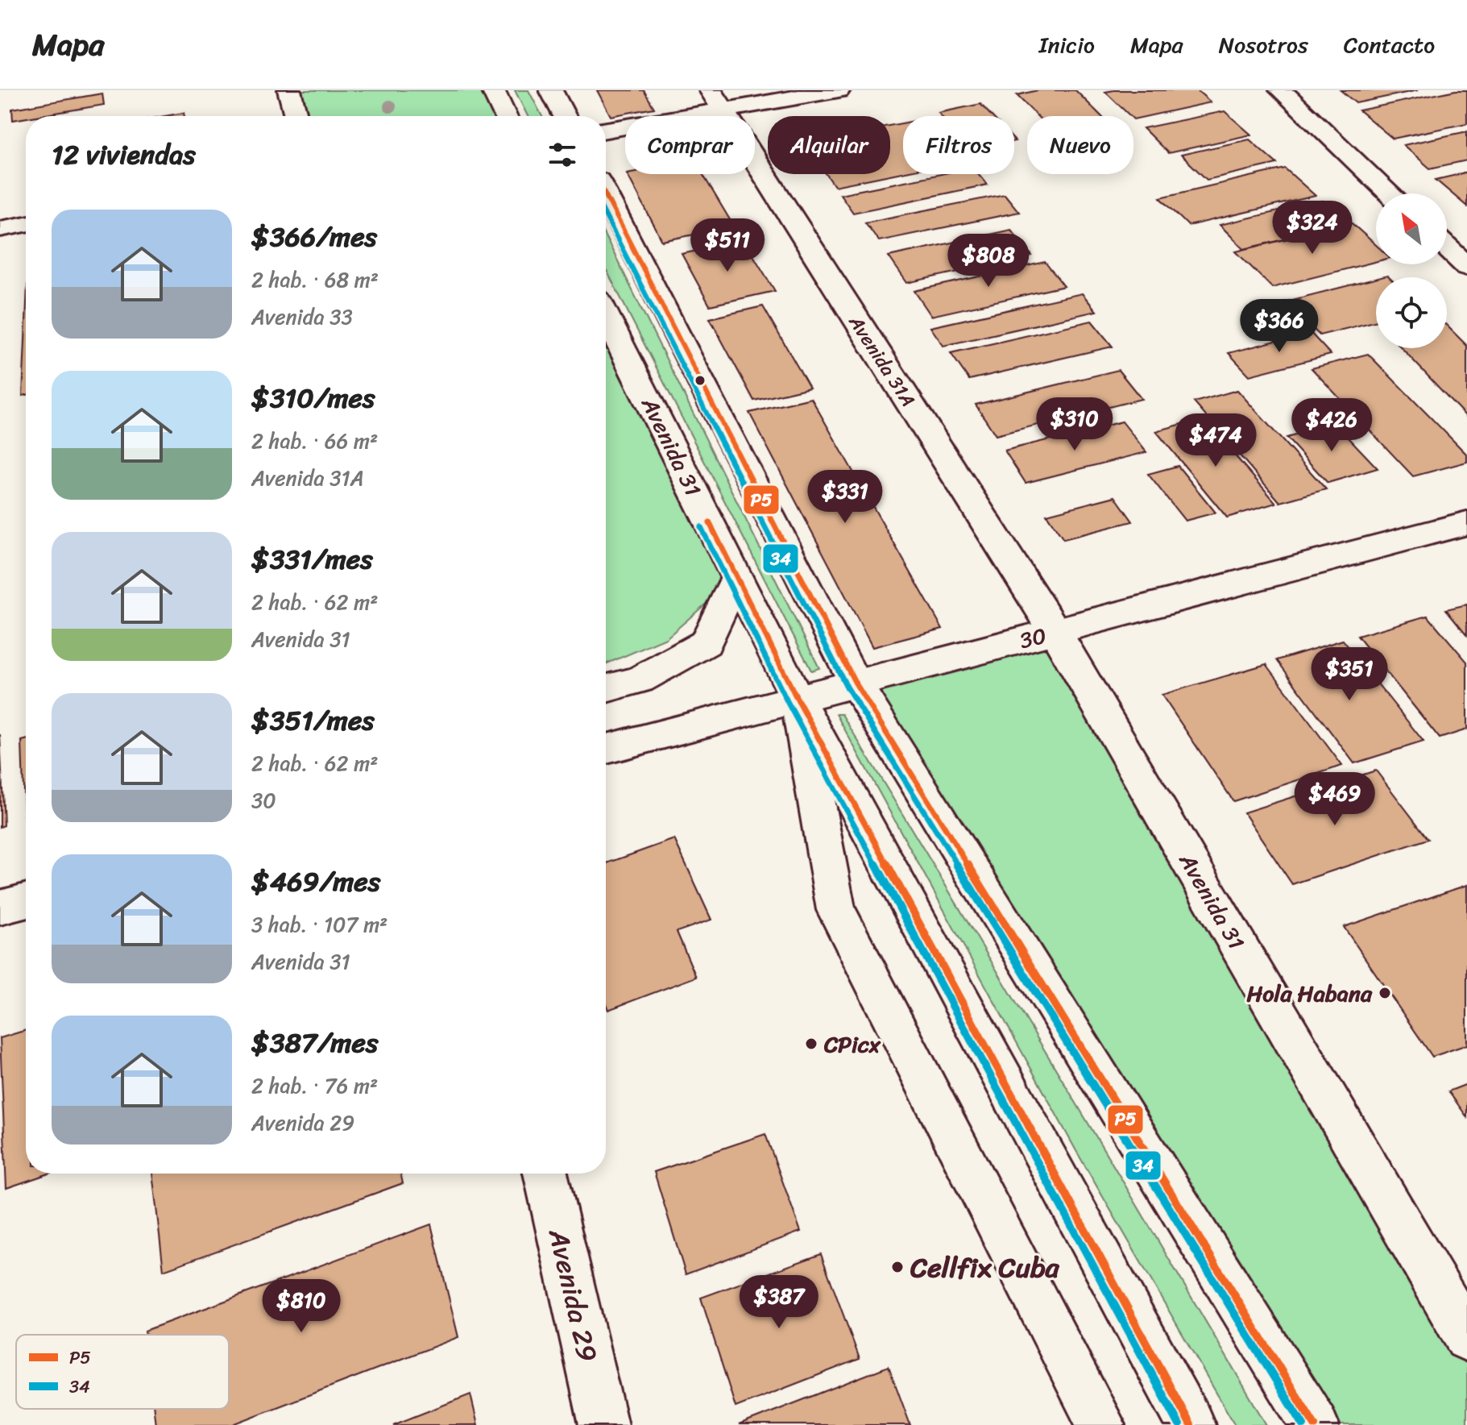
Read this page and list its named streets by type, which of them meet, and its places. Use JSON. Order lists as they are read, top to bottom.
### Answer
{
  "streets": {
    "street": [
      "Avenida 31A",
      "Avenida 31",
      "30",
      "Avenida 29"
    ]
  },
  "crossings": [
    ["Avenida 31A", "Avenida 31"],
    ["Avenida 31A", "30"],
    ["Avenida 31", "30"]
  ],
  "places": ["Hola Habana", "CPicx", "Cellfix Cuba"],
  "lines": ["transit line P5", "transit line 34"],
  "legend": ["P5", "34"],
  "north": "top left",
  "page": {
    "header": "Mapa",
    "nav": [
      "Inicio",
      "Mapa",
      "Nosotros",
      "Contacto"
    ],
    "chip": [
      "Comprar",
      "Alquilar",
      "Filtros",
      "Nuevo"
    ],
    "heading": "12 viviendas",
    "list": [
      {
        "name": "$366/mes",
        "note": "2 hab. · 68 m² · Avenida 33"
      },
      {
        "name": "$310/mes",
        "note": "2 hab. · 66 m² · Avenida 31A"
      },
      {
        "name": "$331/mes",
        "note": "2 hab. · 62 m² · Avenida 31"
      },
      {
        "name": "$351/mes",
        "note": "2 hab. · 62 m² · 30"
      },
      {
        "name": "$469/mes",
        "note": "3 hab. · 107 m² · Avenida 31"
      },
      {
        "name": "$387/mes",
        "note": "2 hab. · 76 m² · Avenida 29"
      }
    ],
    "price": [
      "$324",
      "$511",
      "$808",
      "$366",
      "$310",
      "$426",
      "$474",
      "$331",
      "$351",
      "$469",
      "$387",
      "$810"
    ]
  }
}
